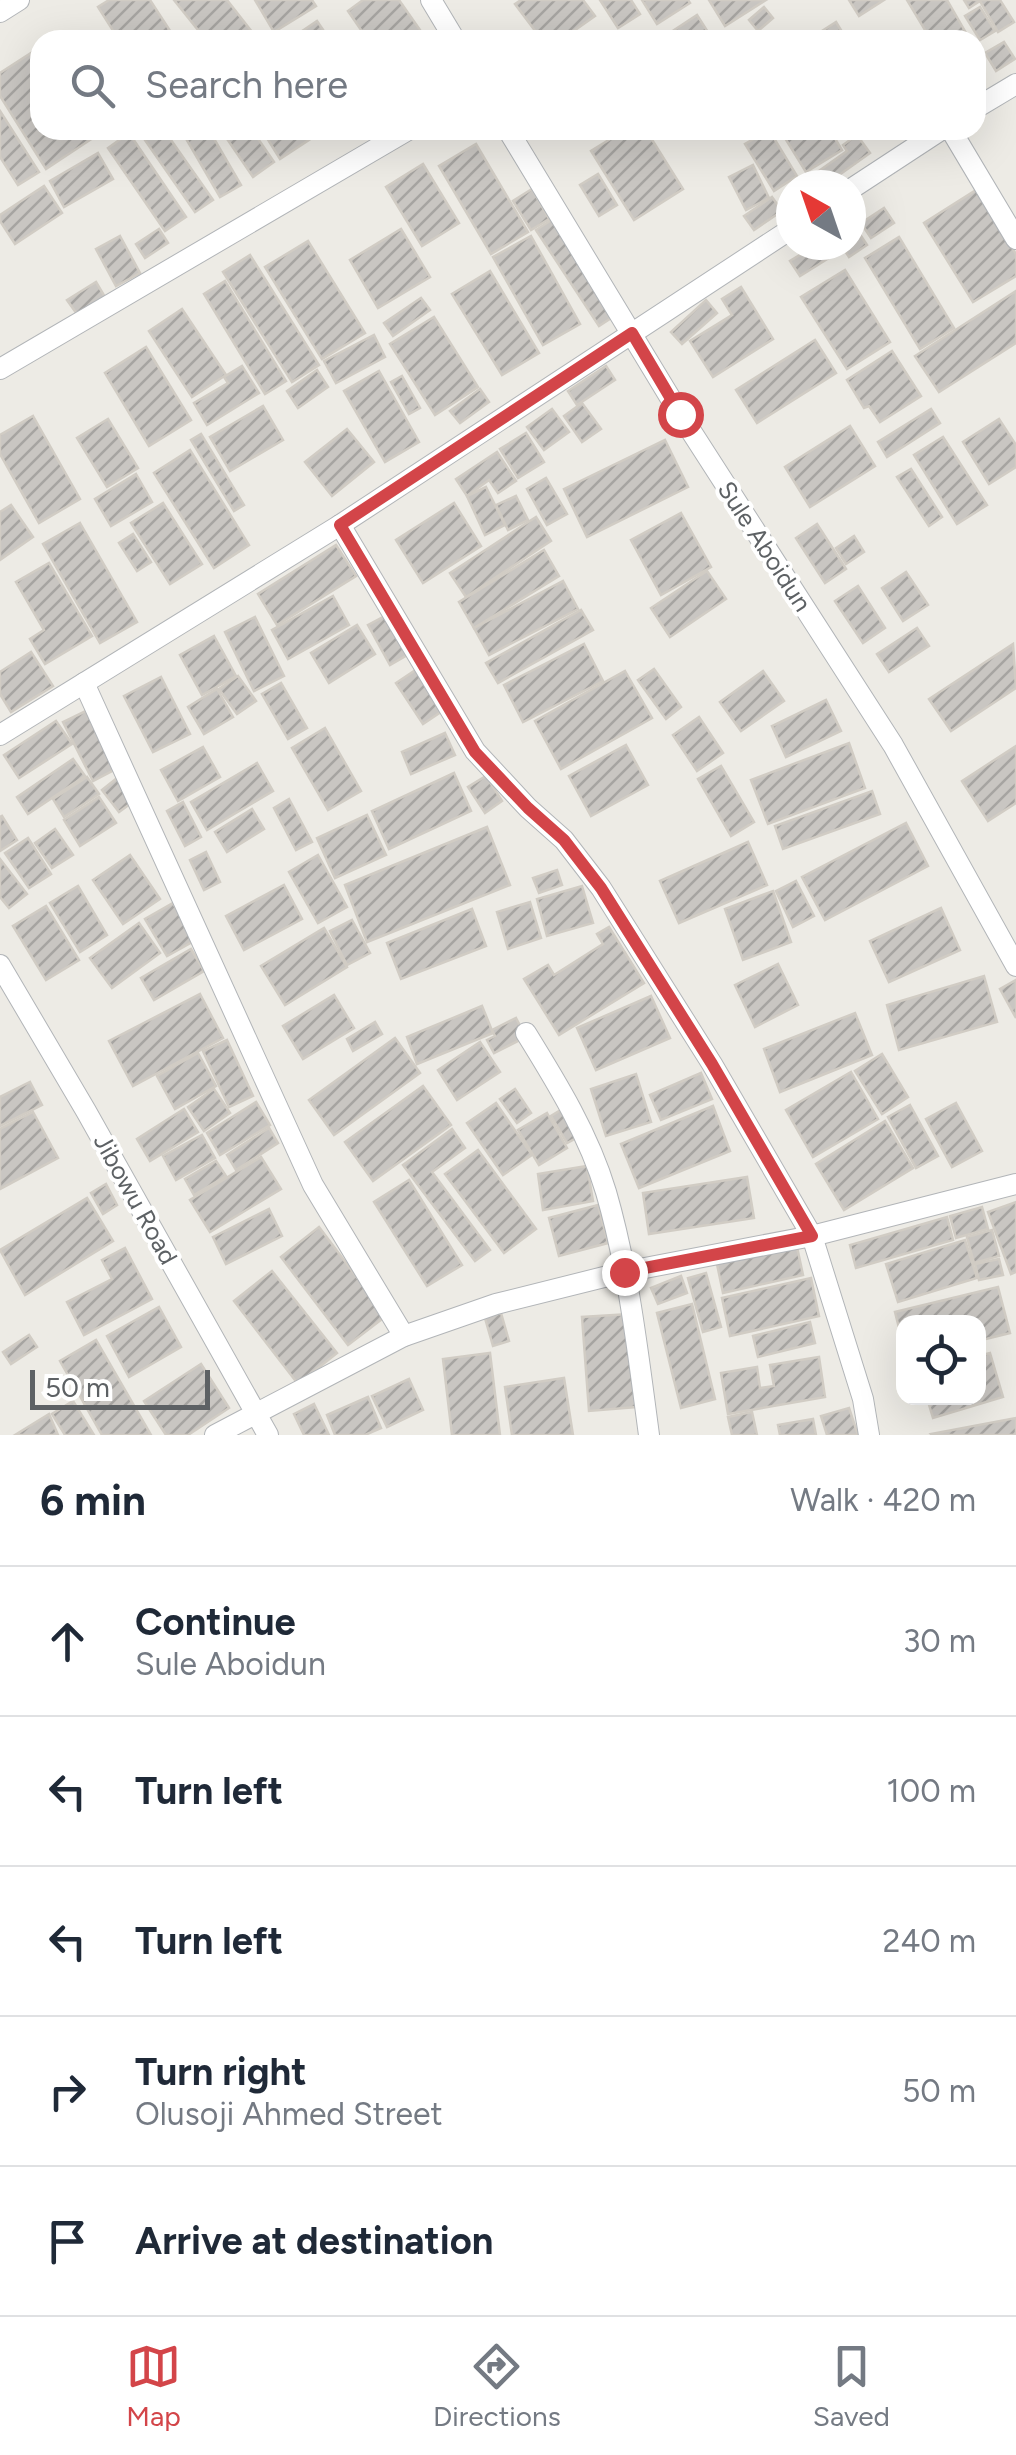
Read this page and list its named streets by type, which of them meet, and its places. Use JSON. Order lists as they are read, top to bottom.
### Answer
{
  "streets": {
    "street": ["Sule Aboidun", "Jibowu Road"]
  },
  "scale_bar": "50 m",
  "north": "top left",
  "page": {
    "search": "Search here",
    "scale": "50 m",
    "heading": ["6 min", "Walk · 420 m"],
    "list": [
      ["Continue", "Sule Aboidun", "30 m"],
      ["Turn left", "100 m"],
      ["Turn left", "240 m"],
      ["Turn right", "Olusoji Ahmed Street", "50 m"],
      "Arrive at destination"
    ],
    "nav": ["Map", "Directions", "Saved"]
  }
}
